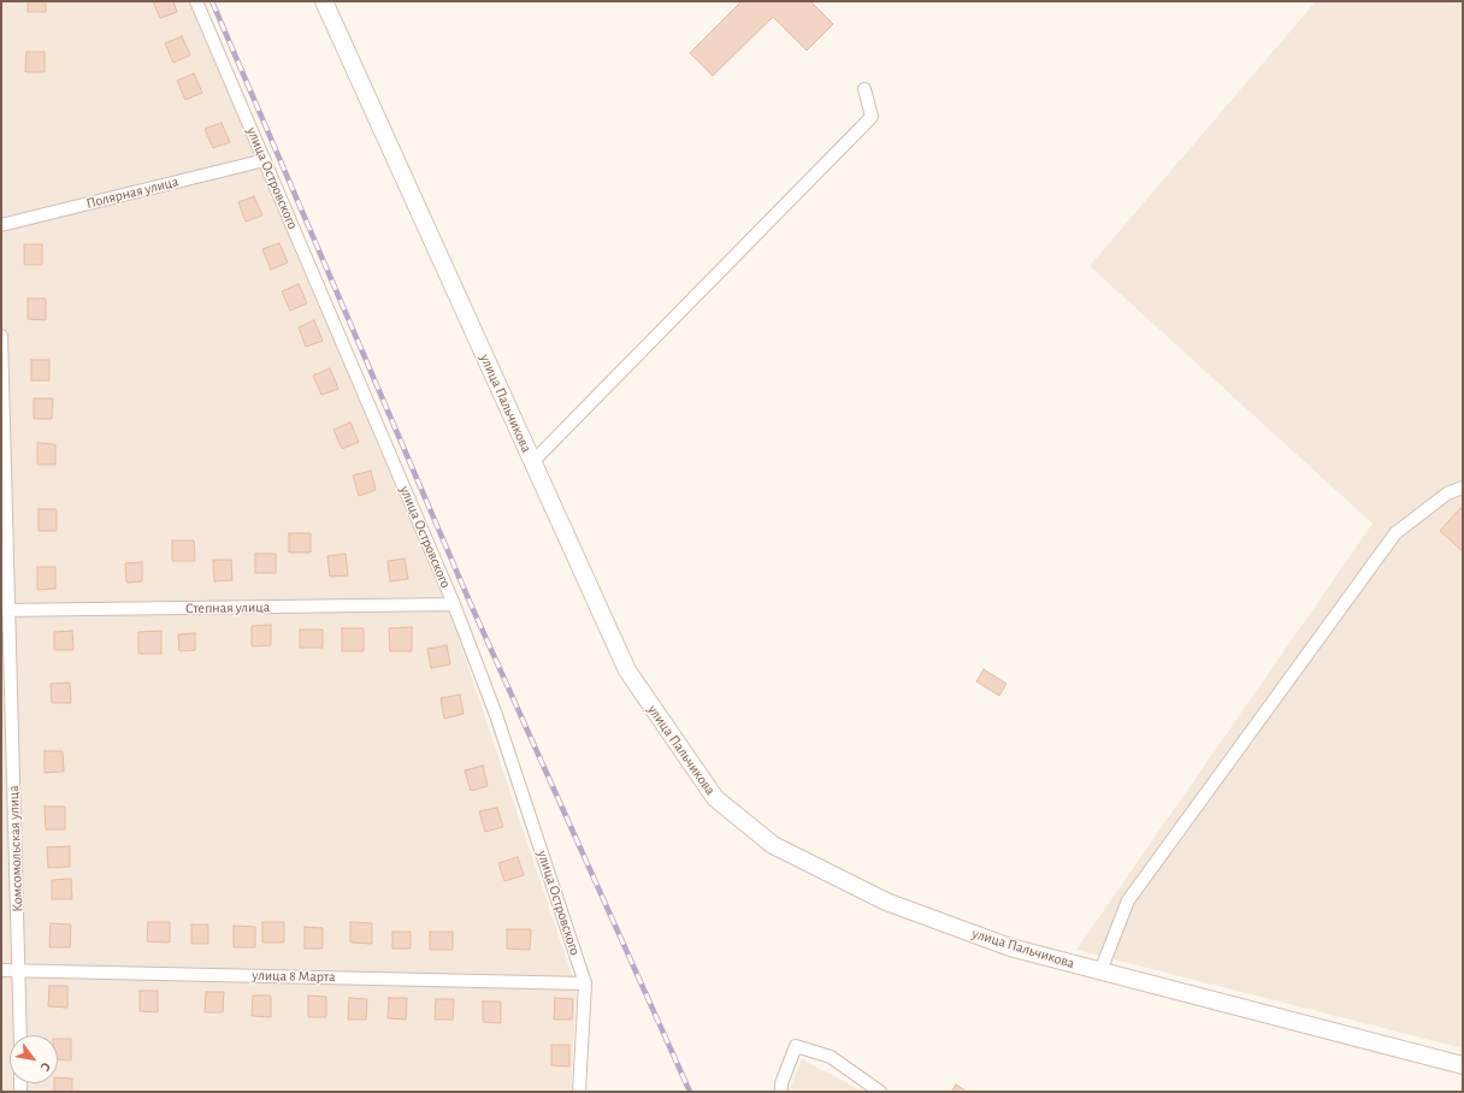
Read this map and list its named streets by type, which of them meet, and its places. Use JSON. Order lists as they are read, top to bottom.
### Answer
{
  "streets": {
    "street": [
      "улица Островского",
      "Полярная улица",
      "улица Пальчикова",
      "Степная улица",
      "Комсомольская улица",
      "улица 8 Марта"
    ]
  },
  "crossings": [
    ["улица Островского", "Полярная улица"],
    ["улица Островского", "Степная улица"],
    ["улица Островского", "улица 8 Марта"],
    ["Степная улица", "Комсомольская улица"],
    ["Комсомольская улица", "улица 8 Марта"]
  ],
  "north": "bottom right"
}
